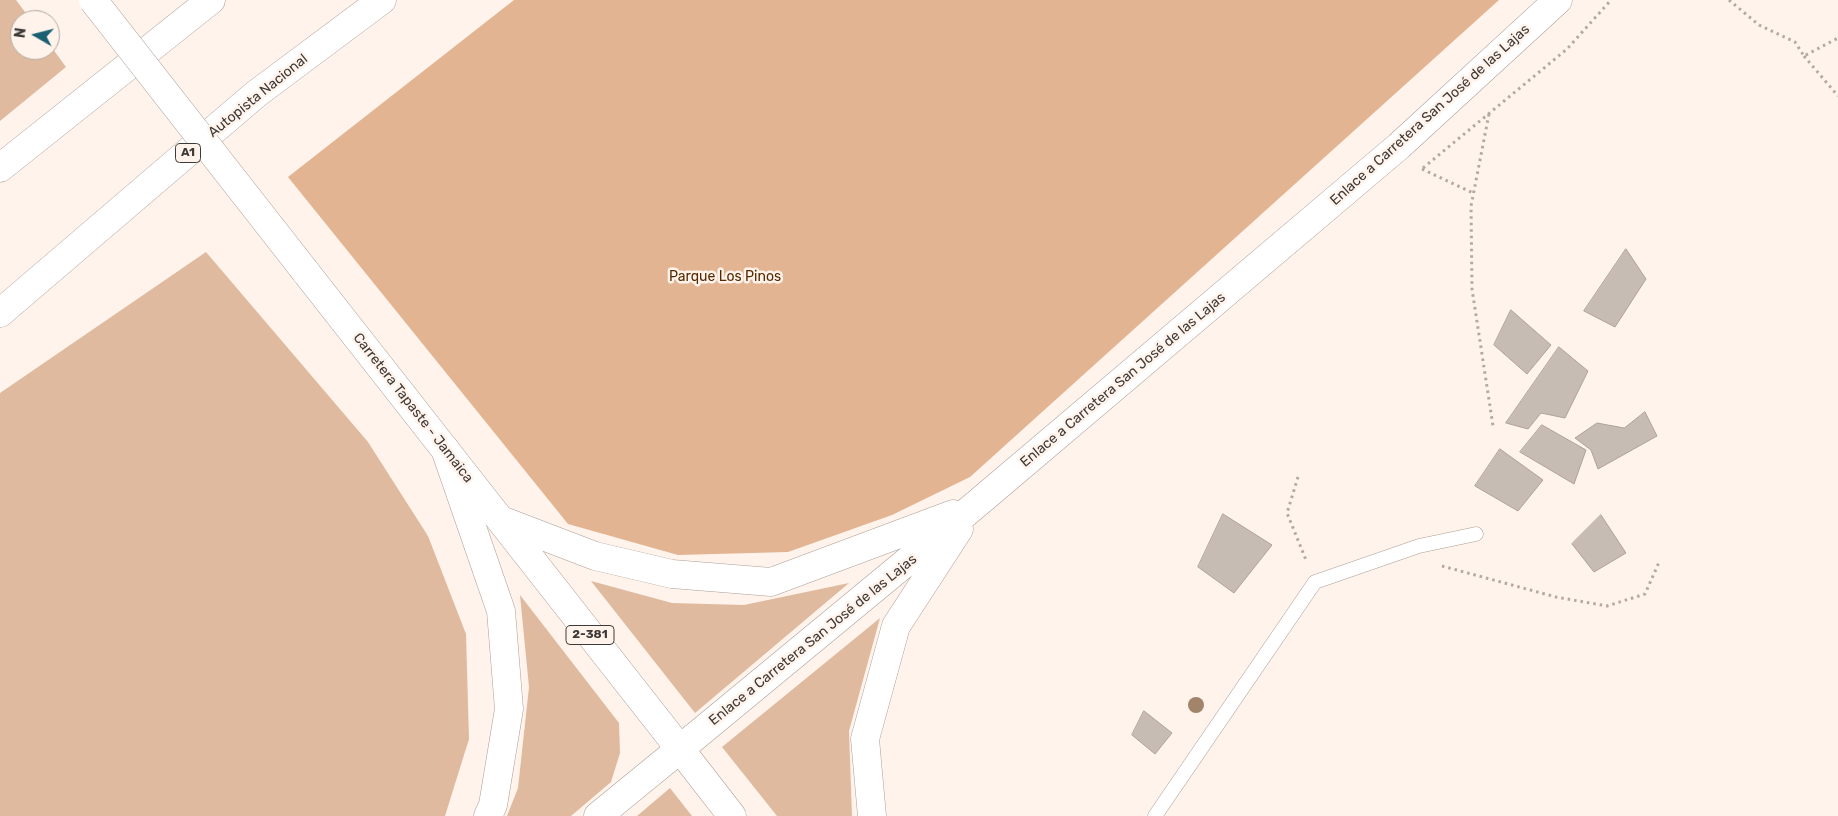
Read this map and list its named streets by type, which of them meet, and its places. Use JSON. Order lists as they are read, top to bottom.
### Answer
{
  "streets": {
    "main road": [
      "Autopista Nacional",
      "Enlace a Carretera San José de las Lajas",
      "A1",
      "Carretera Tapaste - Jamaica",
      "2-381"
    ]
  },
  "crossings": [
    ["Enlace a Carretera San José de las Lajas", "Carretera Tapaste - Jamaica"]
  ],
  "parks": ["Parque Los Pinos"],
  "north": "left"
}
